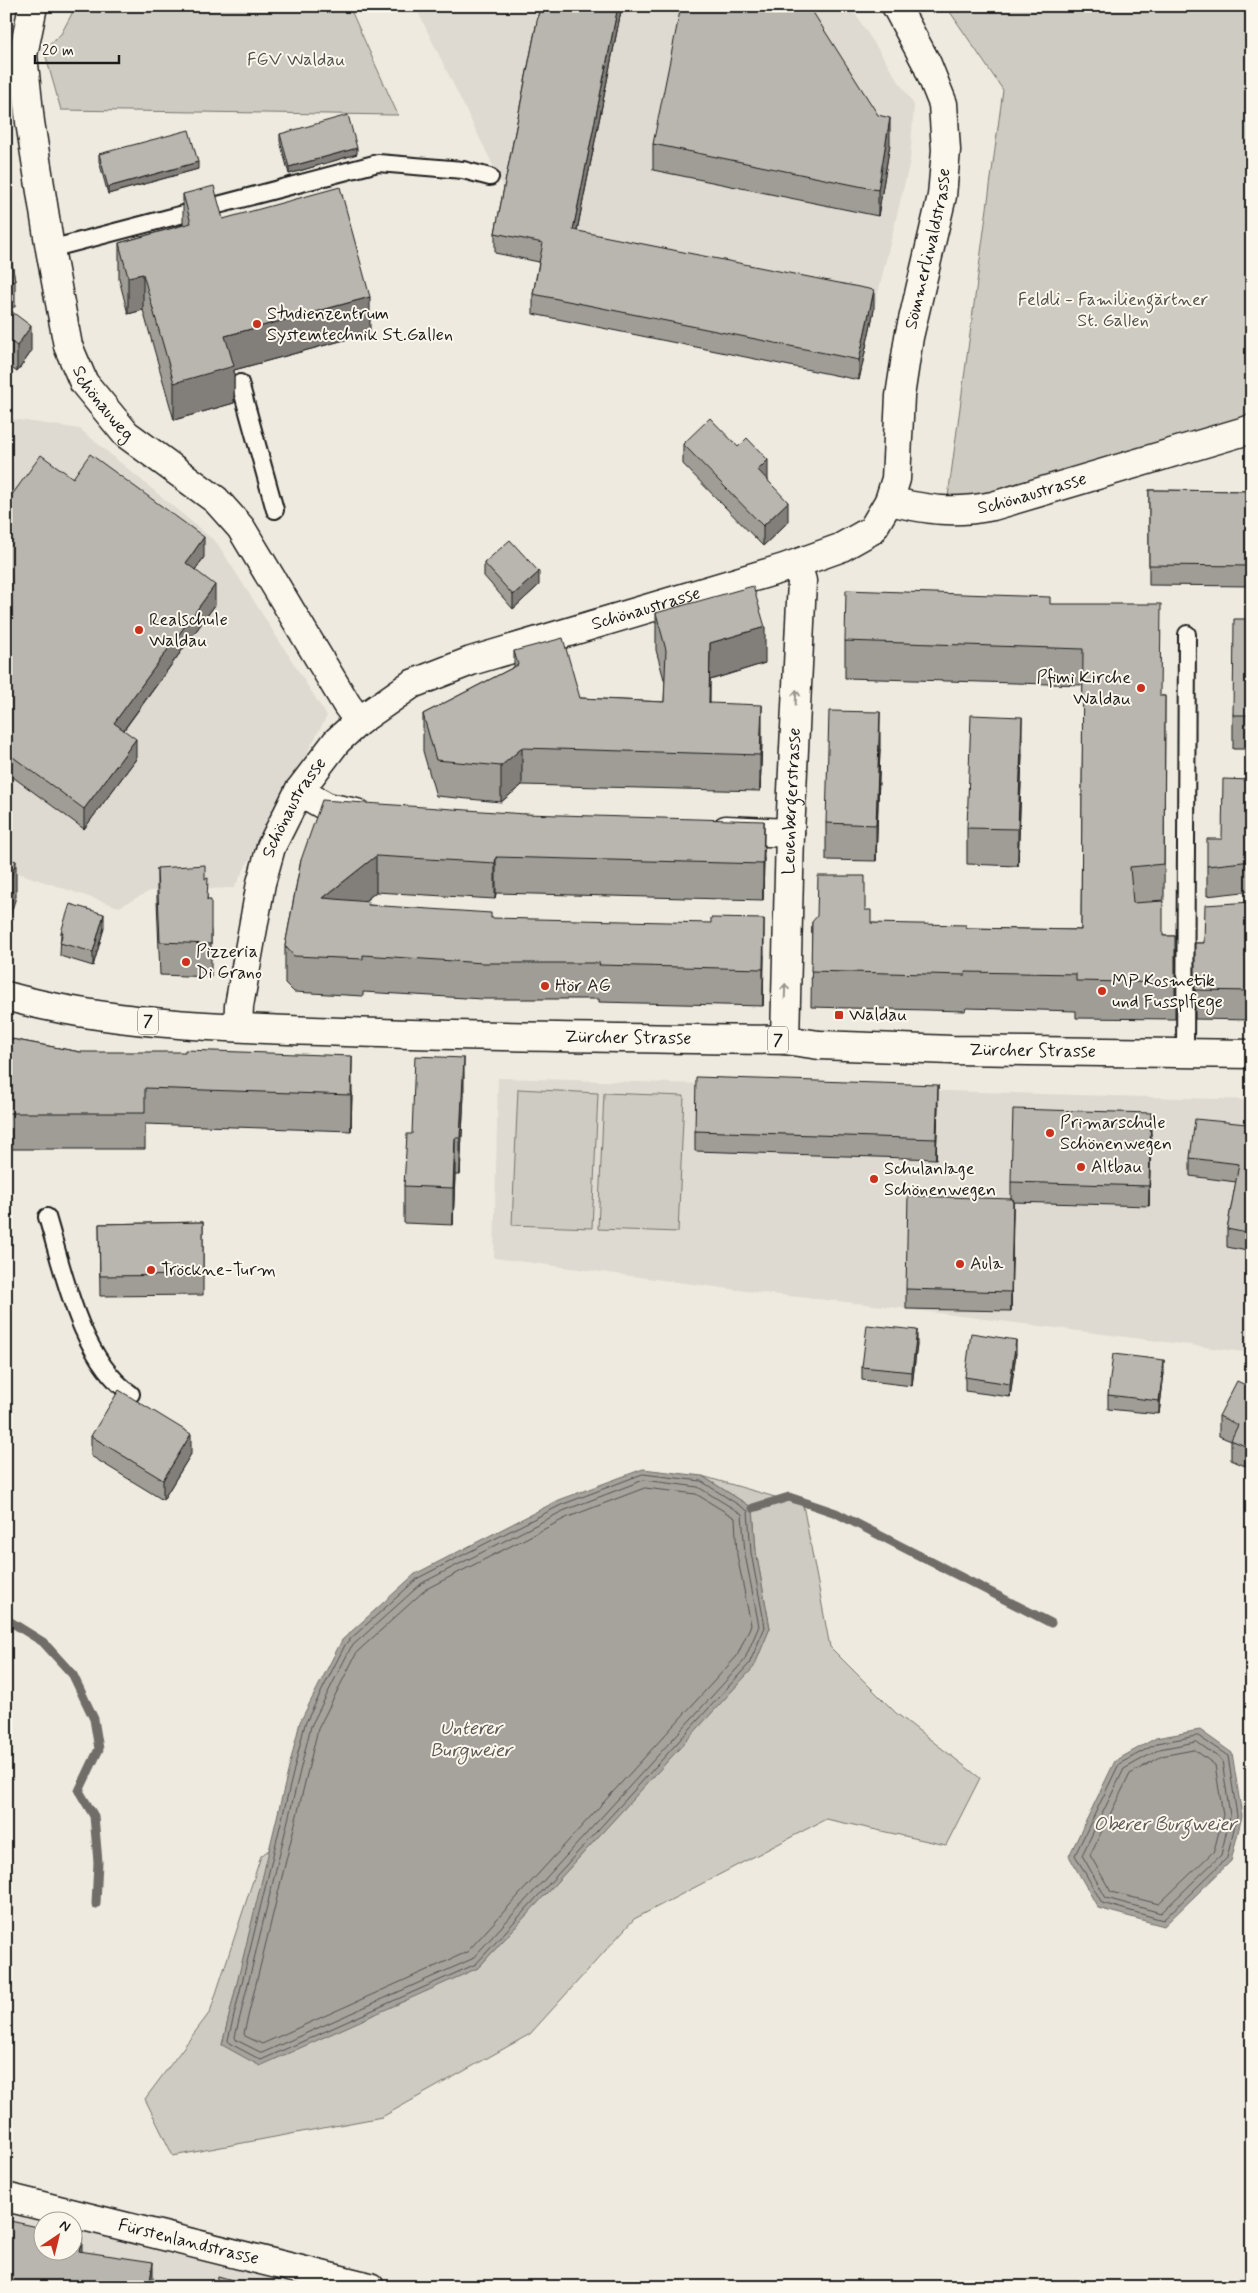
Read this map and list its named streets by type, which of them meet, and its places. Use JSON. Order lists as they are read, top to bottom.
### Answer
{
  "streets": {
    "street": [
      "Sömmerliwaldstrasse",
      "Schönauweg",
      "Schönaustrasse",
      "Leuenbergerstrasse",
      "7",
      "Zürcher Strasse",
      "Fürstenlandstrasse"
    ]
  },
  "crossings": [
    ["Sömmerliwaldstrasse", "Schönaustrasse"],
    ["Schönauweg", "Schönaustrasse"],
    ["Schönaustrasse", "Leuenbergerstrasse"],
    ["Schönaustrasse", "Zürcher Strasse"],
    ["Leuenbergerstrasse", "Zürcher Strasse"]
  ],
  "one_way": ["Leuenbergerstrasse"],
  "water": ["Unterer Burgweier", "Oberer Burgweier"],
  "parks": ["FGV Waldau", "Feldli - Familiengärtner St. Gallen"],
  "places": {
    "other": [
      "Studienzentrum Systemtechnik St.Gallen",
      "Realschule Waldau",
      "Pfimi Kirche Waldau",
      "Pizzeria Di Grano",
      "Hör AG",
      "MP Kosmetik und Fussplfege",
      "Primarschule Schönenwegen",
      "Altbau",
      "Schulanlage Schönenwegen",
      "Aula",
      "Tröckne-Turm"
    ],
    "transit": ["Waldau"]
  },
  "scale_bar": "20 m",
  "north": "top right"
}
